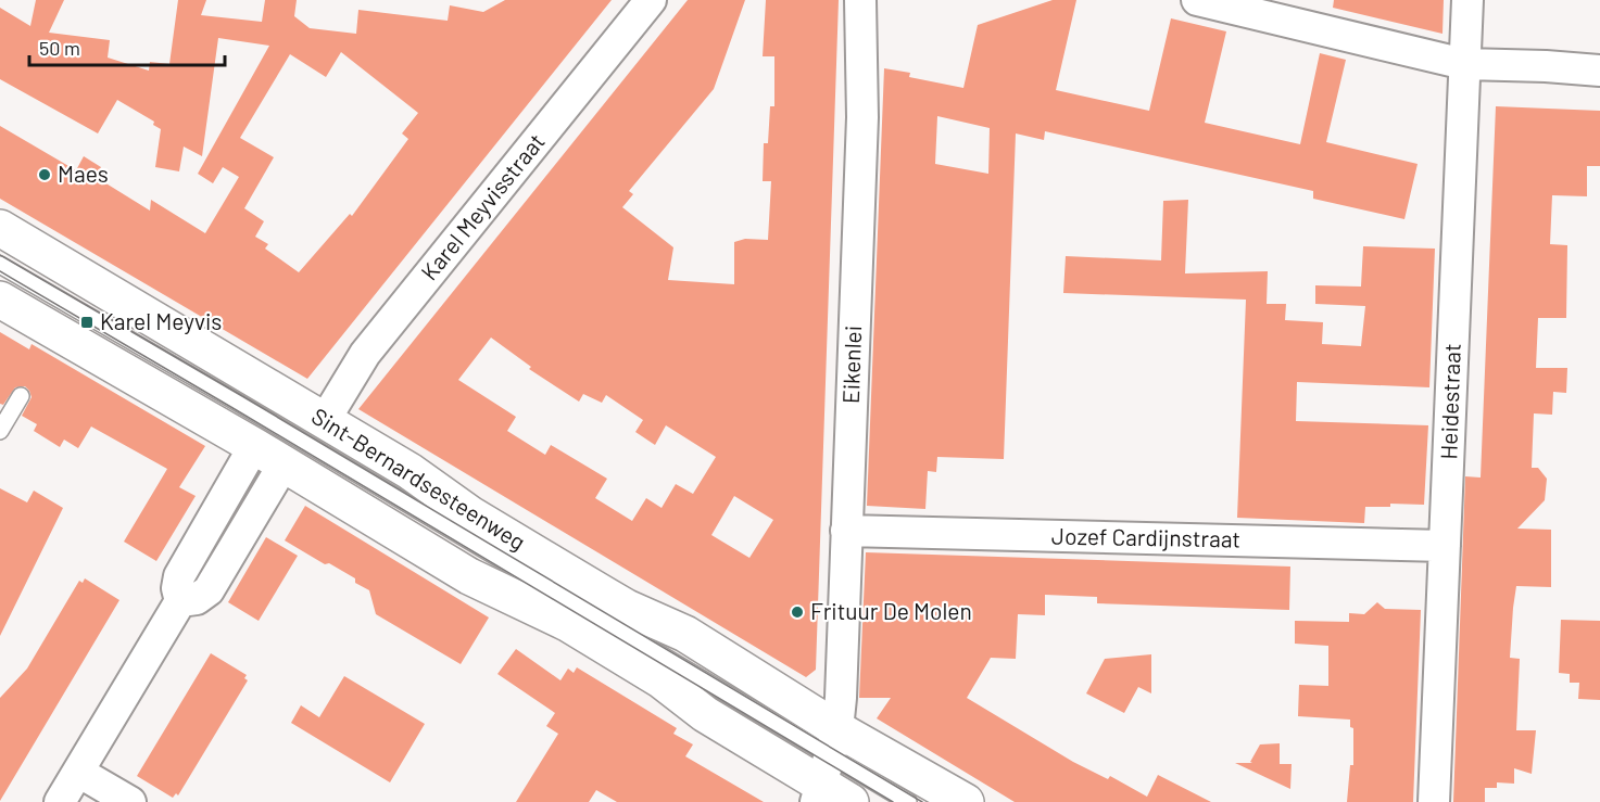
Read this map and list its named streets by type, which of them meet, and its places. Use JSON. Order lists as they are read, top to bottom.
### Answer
{
  "streets": {
    "main road": ["Sint-Bernardsesteenweg"],
    "street": [
      "Karel Meyvisstraat",
      "Eikenlei",
      "Heidestraat",
      "Jozef Cardijnstraat"
    ]
  },
  "crossings": [
    ["Karel Meyvisstraat", "Sint-Bernardsesteenweg"],
    ["Eikenlei", "Sint-Bernardsesteenweg"],
    ["Eikenlei", "Jozef Cardijnstraat"],
    ["Heidestraat", "Jozef Cardijnstraat"]
  ],
  "places": {
    "other": ["Maes", "Frituur De Molen"],
    "transit": ["Karel Meyvis"]
  },
  "scale_bar": "50 m"
}
